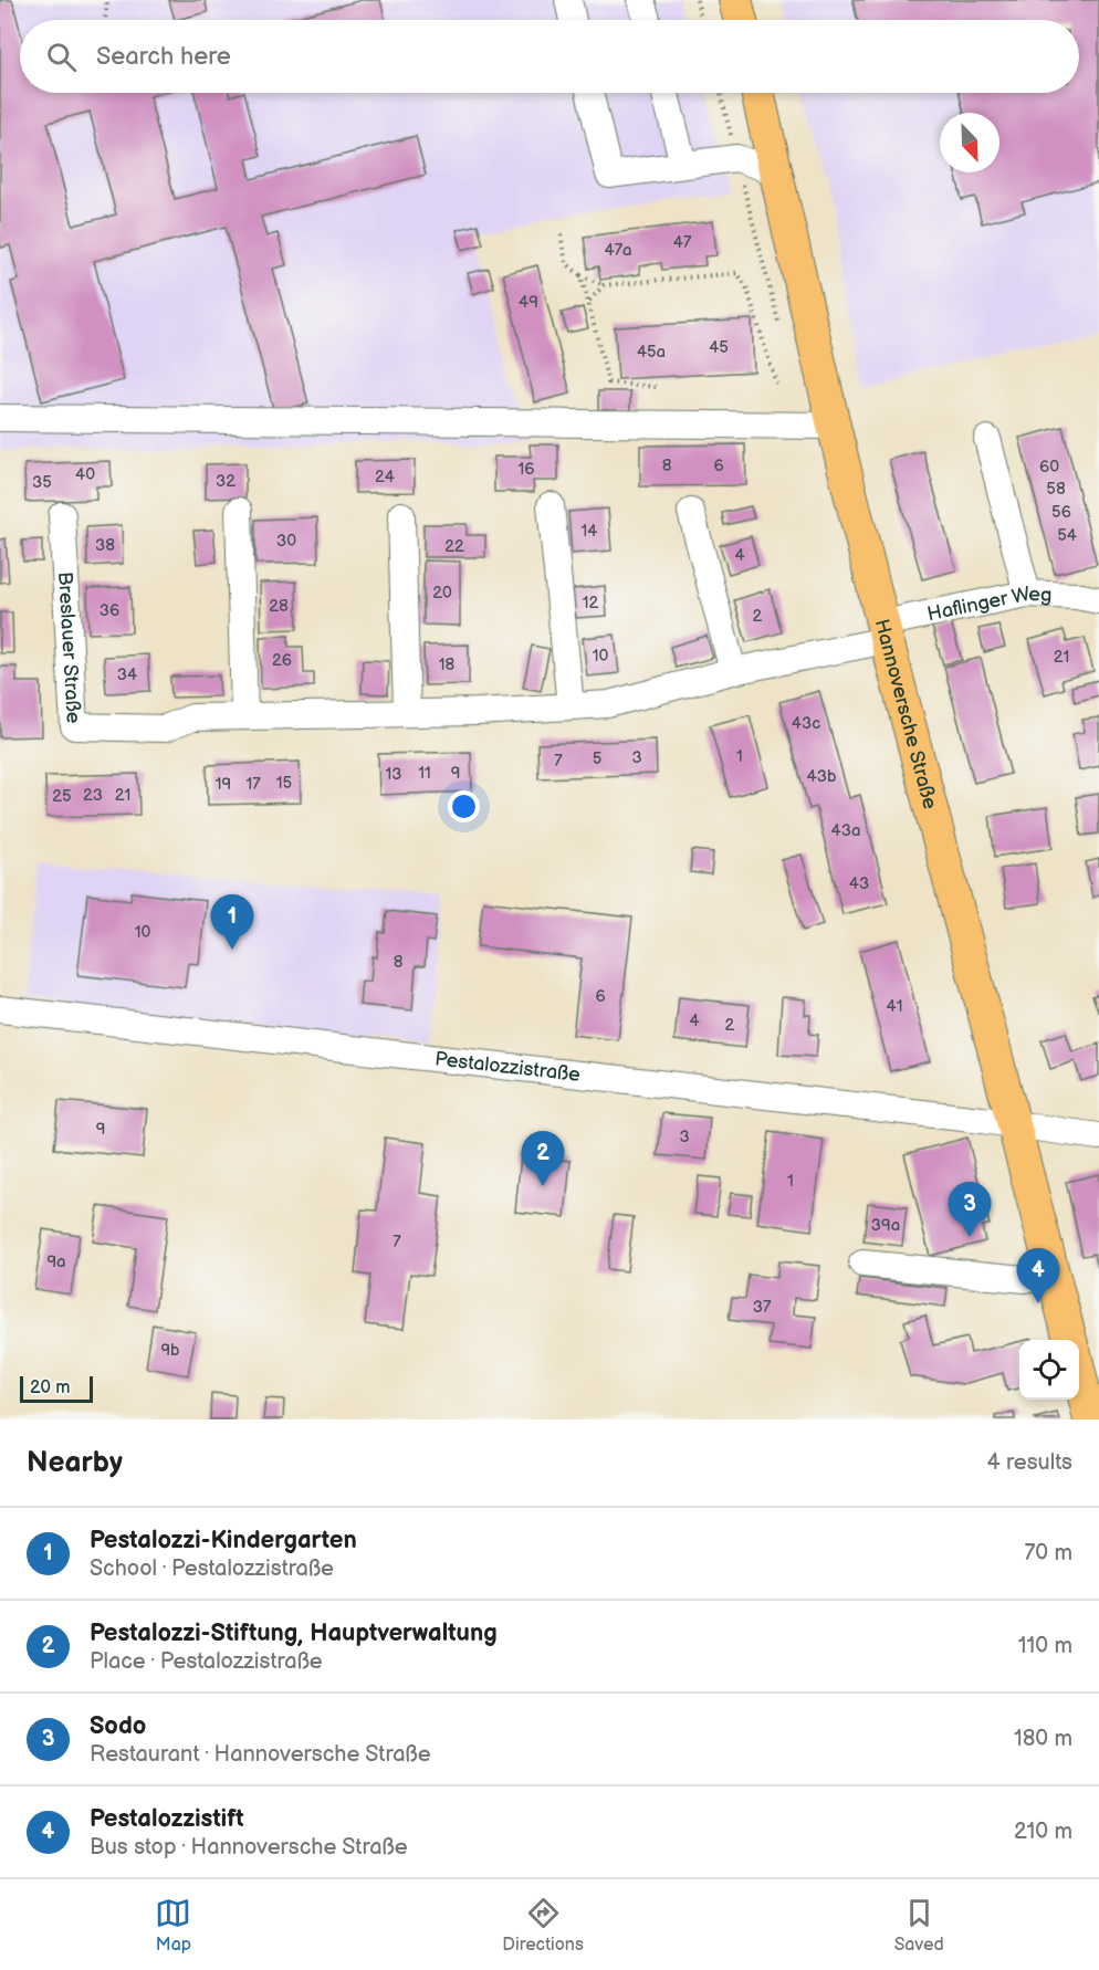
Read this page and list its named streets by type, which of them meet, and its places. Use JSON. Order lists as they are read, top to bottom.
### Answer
{
  "streets": {
    "main road": ["Hannoversche Straße"],
    "street": ["Haflinger Weg", "Breslauer Straße", "Pestalozzistraße"]
  },
  "crossings": [
    ["Haflinger Weg", "Breslauer Straße"],
    ["Haflinger Weg", "Hannoversche Straße"],
    ["Breslauer Straße", "Hannoversche Straße"],
    ["Hannoversche Straße", "Pestalozzistraße"]
  ],
  "house_numbers": [
    "47",
    "47a",
    "49",
    "45",
    "45a",
    "8",
    "6",
    "60",
    "16",
    "40",
    "24",
    "32",
    "35",
    "58",
    "56",
    "14",
    "54",
    "30",
    "38",
    "22",
    "4",
    "20",
    "12",
    "28",
    "36",
    "2",
    "10",
    "21",
    "26",
    "18",
    "34",
    "43c",
    "1",
    "3",
    "5",
    "7",
    "11",
    "9",
    "13",
    "43b",
    "15",
    "19",
    "17",
    "23",
    "21",
    "25",
    "43a",
    "43",
    "10",
    "8",
    "6",
    "41",
    "4",
    "2",
    "9",
    "3",
    "1",
    "39a",
    "7",
    "9a",
    "37",
    "9b"
  ],
  "scale_bar": "20 m",
  "north": "bottom right",
  "page": {
    "search": "Search here",
    "pins": [
      "1",
      "2",
      "3",
      "4"
    ],
    "scale": "20 m",
    "heading": ["Nearby", "4 results"],
    "list": [
      {
        "mark": "1",
        "name": "Pestalozzi-Kindergarten",
        "note": "School · Pestalozzistraße",
        "value": "70 m"
      },
      {
        "mark": "2",
        "name": "Pestalozzi-Stiftung, Hauptverwaltung",
        "note": "Place · Pestalozzistraße",
        "value": "110 m"
      },
      {
        "mark": "3",
        "name": "Sodo",
        "note": "Restaurant · Hannoversche Straße",
        "value": "180 m"
      },
      {
        "mark": "4",
        "name": "Pestalozzistift",
        "note": "Bus stop · Hannoversche Straße",
        "value": "210 m"
      }
    ],
    "nav": ["Map", "Directions", "Saved"]
  }
}
